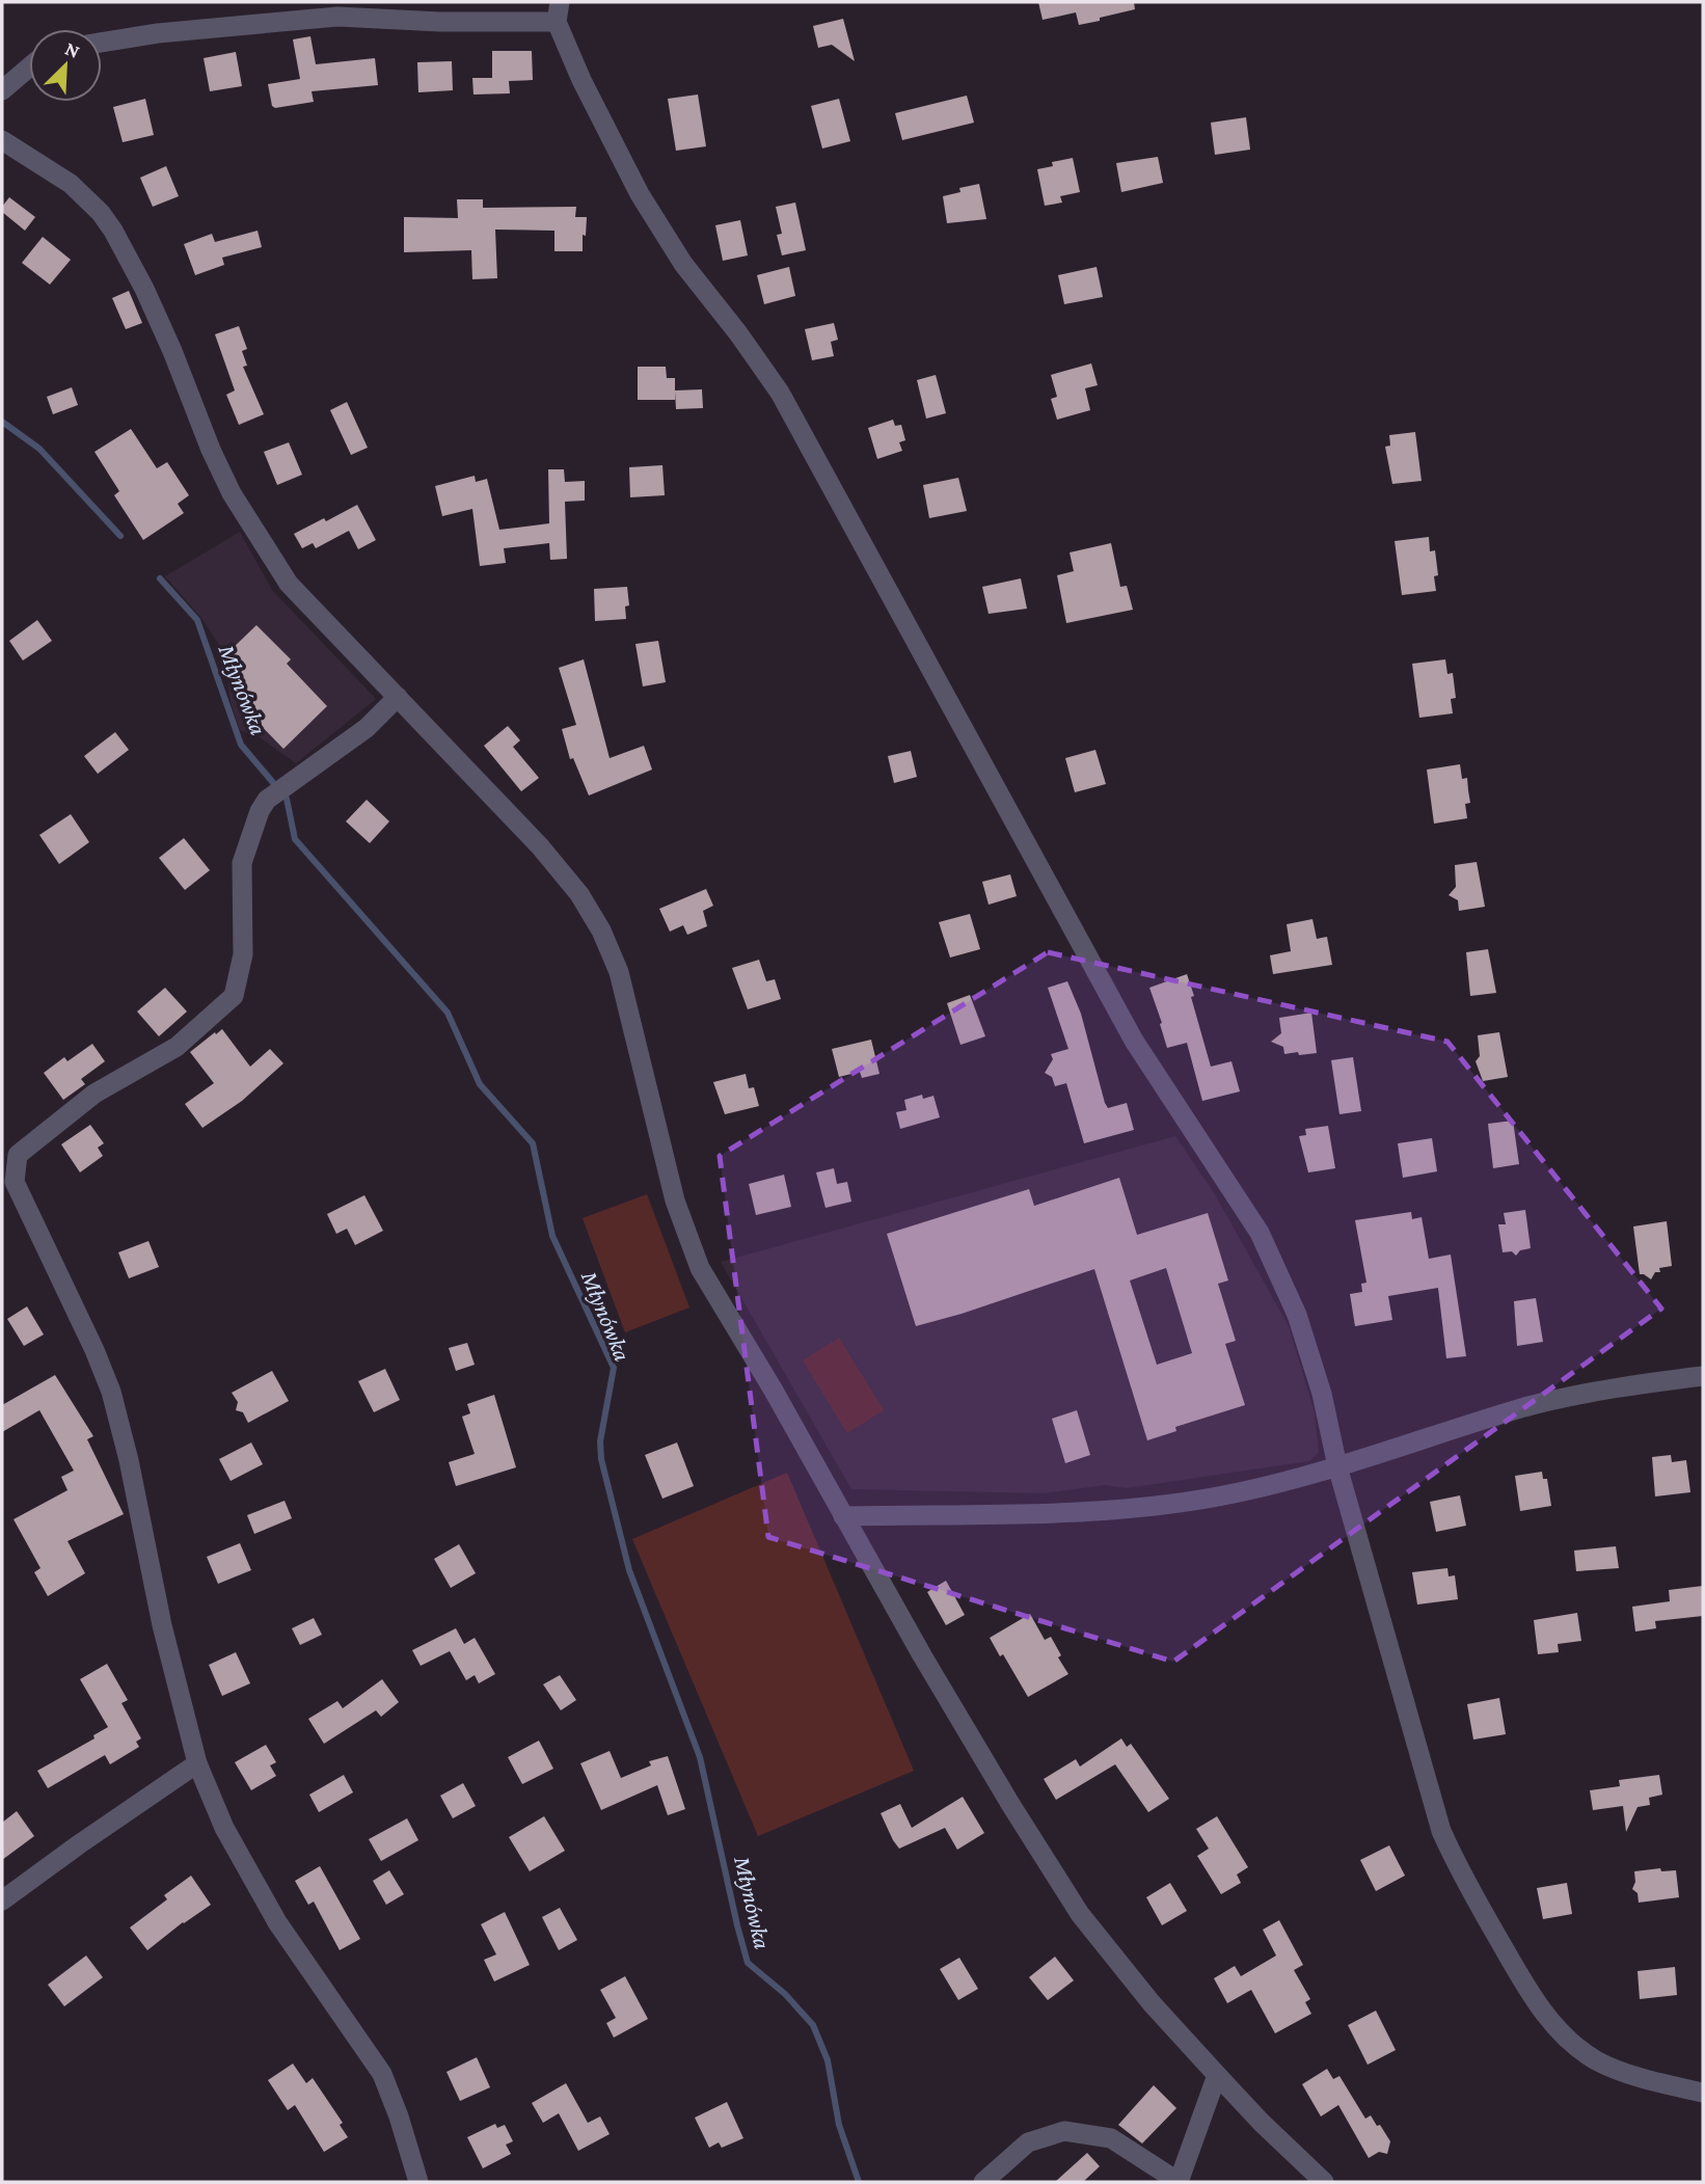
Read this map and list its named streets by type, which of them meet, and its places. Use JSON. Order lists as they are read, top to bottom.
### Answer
{
  "water": ["Młynówka"],
  "north": "top right"
}
